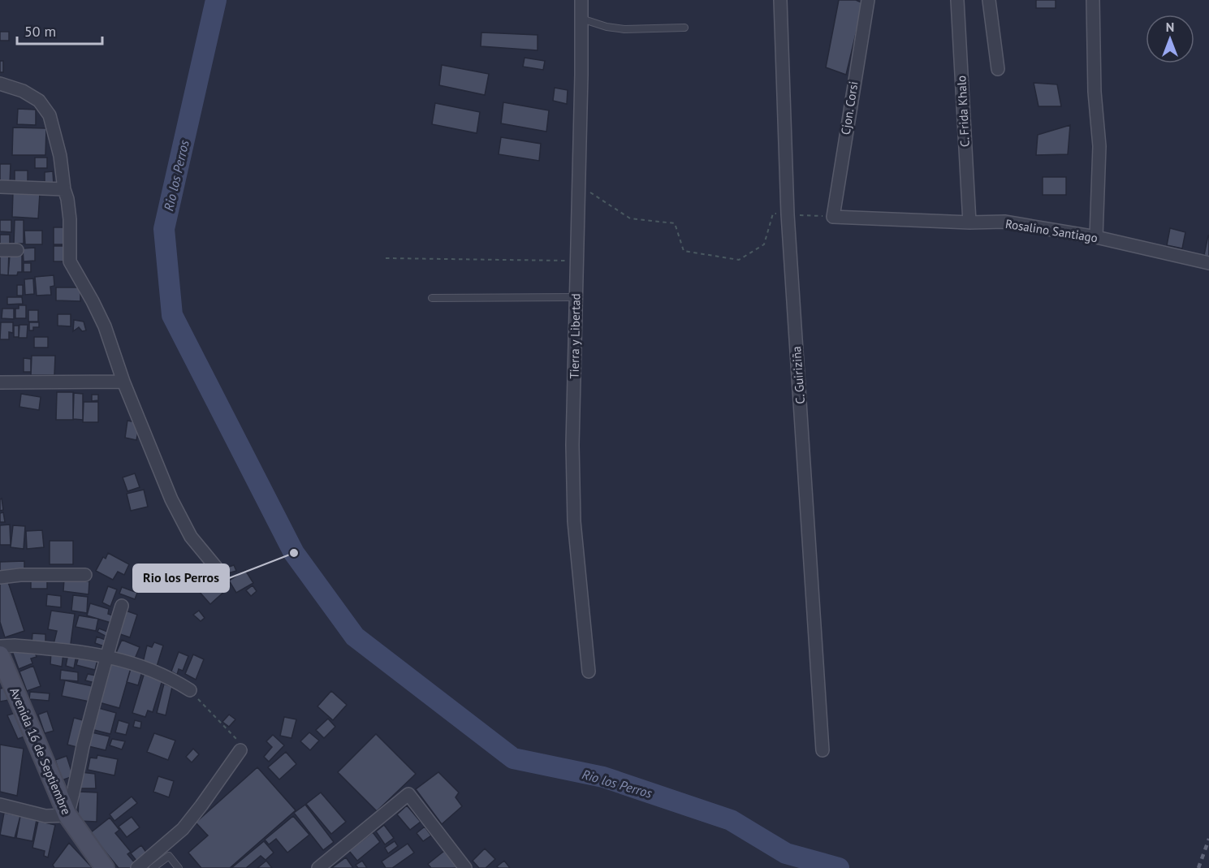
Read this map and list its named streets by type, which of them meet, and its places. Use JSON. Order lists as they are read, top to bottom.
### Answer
{
  "streets": {
    "street": [
      "Cjon. Corsi",
      "C. Frida Khalo",
      "Rosalino Santiago",
      "Tierra y Libertad",
      "C. Guiriziña",
      "Avenida 16 de Septiembre"
    ]
  },
  "crossings": [
    ["Cjon. Corsi", "Rosalino Santiago"],
    ["C. Frida Khalo", "Rosalino Santiago"]
  ],
  "water": ["Rio los Perros"],
  "places": ["Rio los Perros"],
  "scale_bar": "50 m",
  "north": "top"
}
